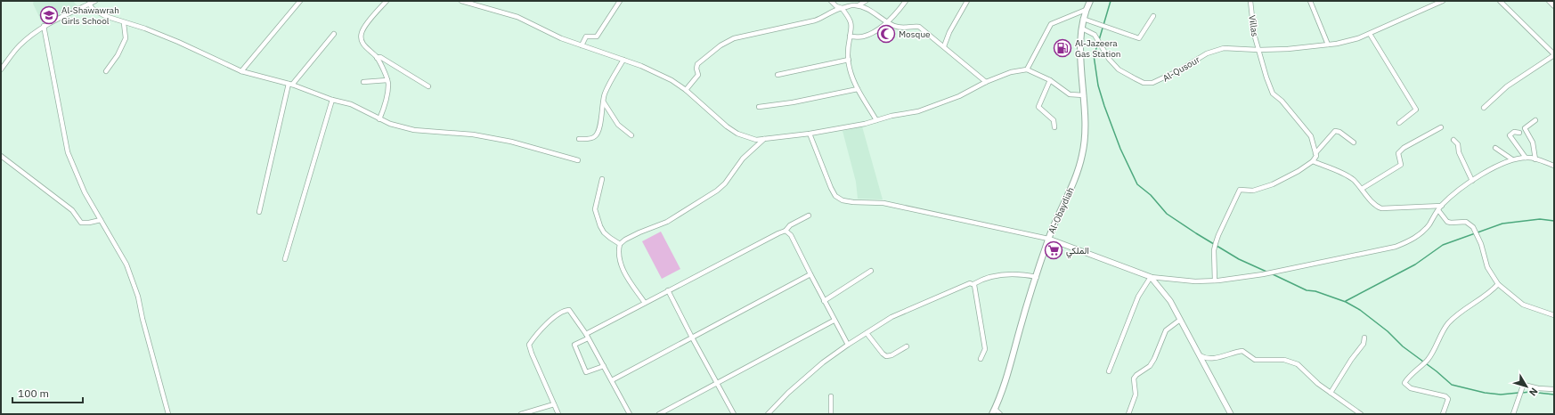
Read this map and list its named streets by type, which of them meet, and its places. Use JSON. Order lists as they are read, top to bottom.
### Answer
{
  "streets": {
    "main road": ["Al-Obaydiah"],
    "street": ["Villas", "Al-Qusour"]
  },
  "crossings": [
    ["Villas", "Al-Qusour"],
    ["Al-Qusour", "Al-Obaydiah"]
  ],
  "places": {
    "school or university": ["Al-Shawawrah Girls School"],
    "mosque": ["Mosque"],
    "fuel station": ["Al-Jazeera Gas Station"],
    "supermarket": ["الملكي"]
  },
  "scale_bar": "100 m",
  "north": "bottom right"
}
